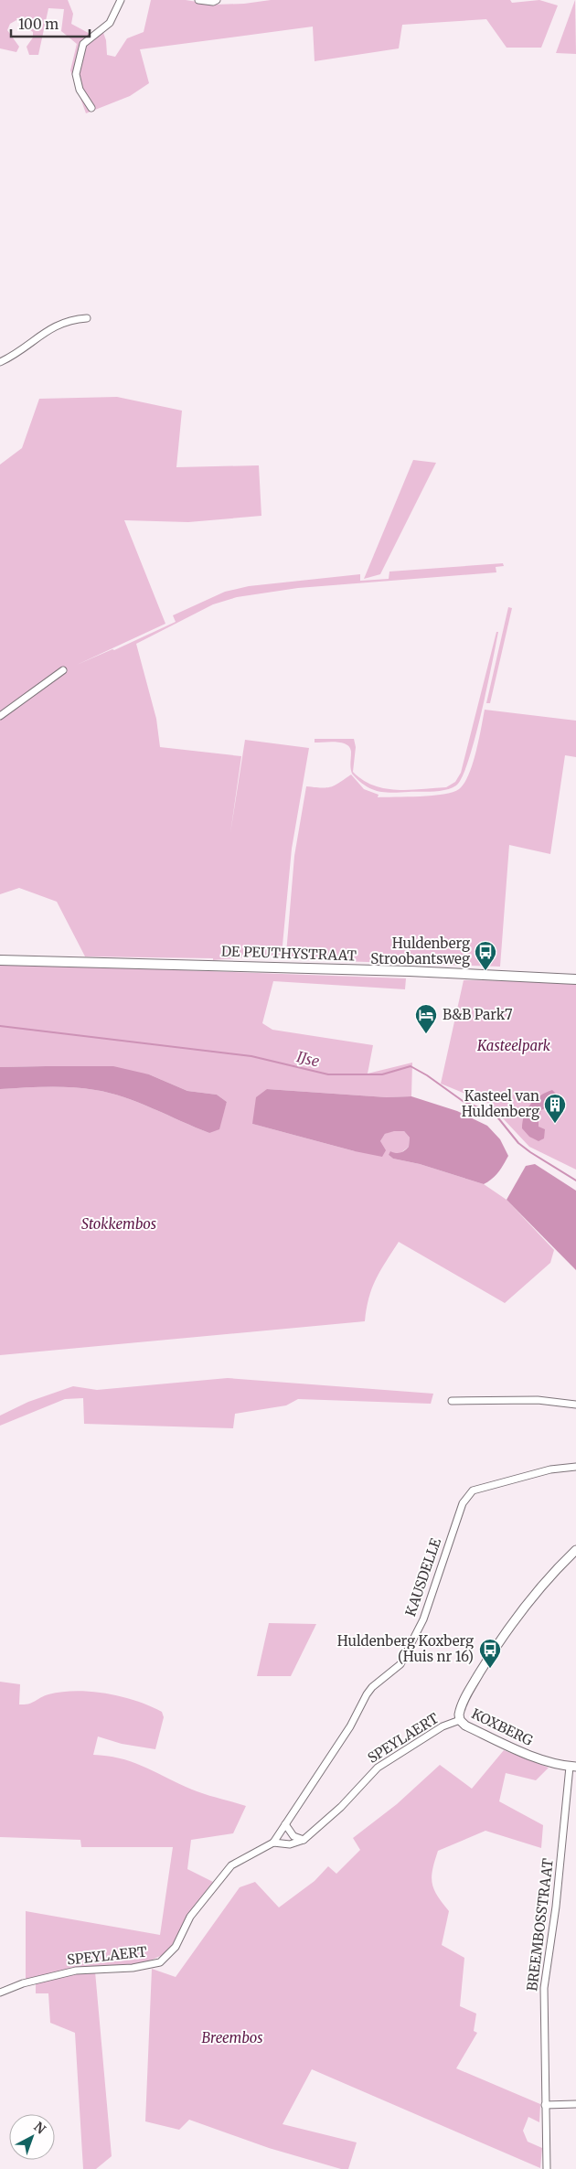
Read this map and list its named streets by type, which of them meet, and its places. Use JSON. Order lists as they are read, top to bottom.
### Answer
{
  "streets": {
    "main road": ["DE PEUTHYSTRAAT"],
    "street": [
      "KAUSDELLE",
      "KOXBERG",
      "SPEYLAERT",
      "BREEMBOSSTRAAT"
    ]
  },
  "crossings": [
    ["KOXBERG", "SPEYLAERT"],
    ["KOXBERG", "BREEMBOSSTRAAT"]
  ],
  "water": ["IJse"],
  "parks": ["Kasteelpark", "Stokkembos", "Breembos"],
  "places": {
    "bus stop": ["Huldenberg Stroobantsweg", "Huldenberg Koxberg (Huis nr 16)"],
    "hotel": ["B&B Park7"],
    "building": ["Kasteel van Huldenberg"]
  },
  "scale_bar": "100 m",
  "north": "top right"
}
